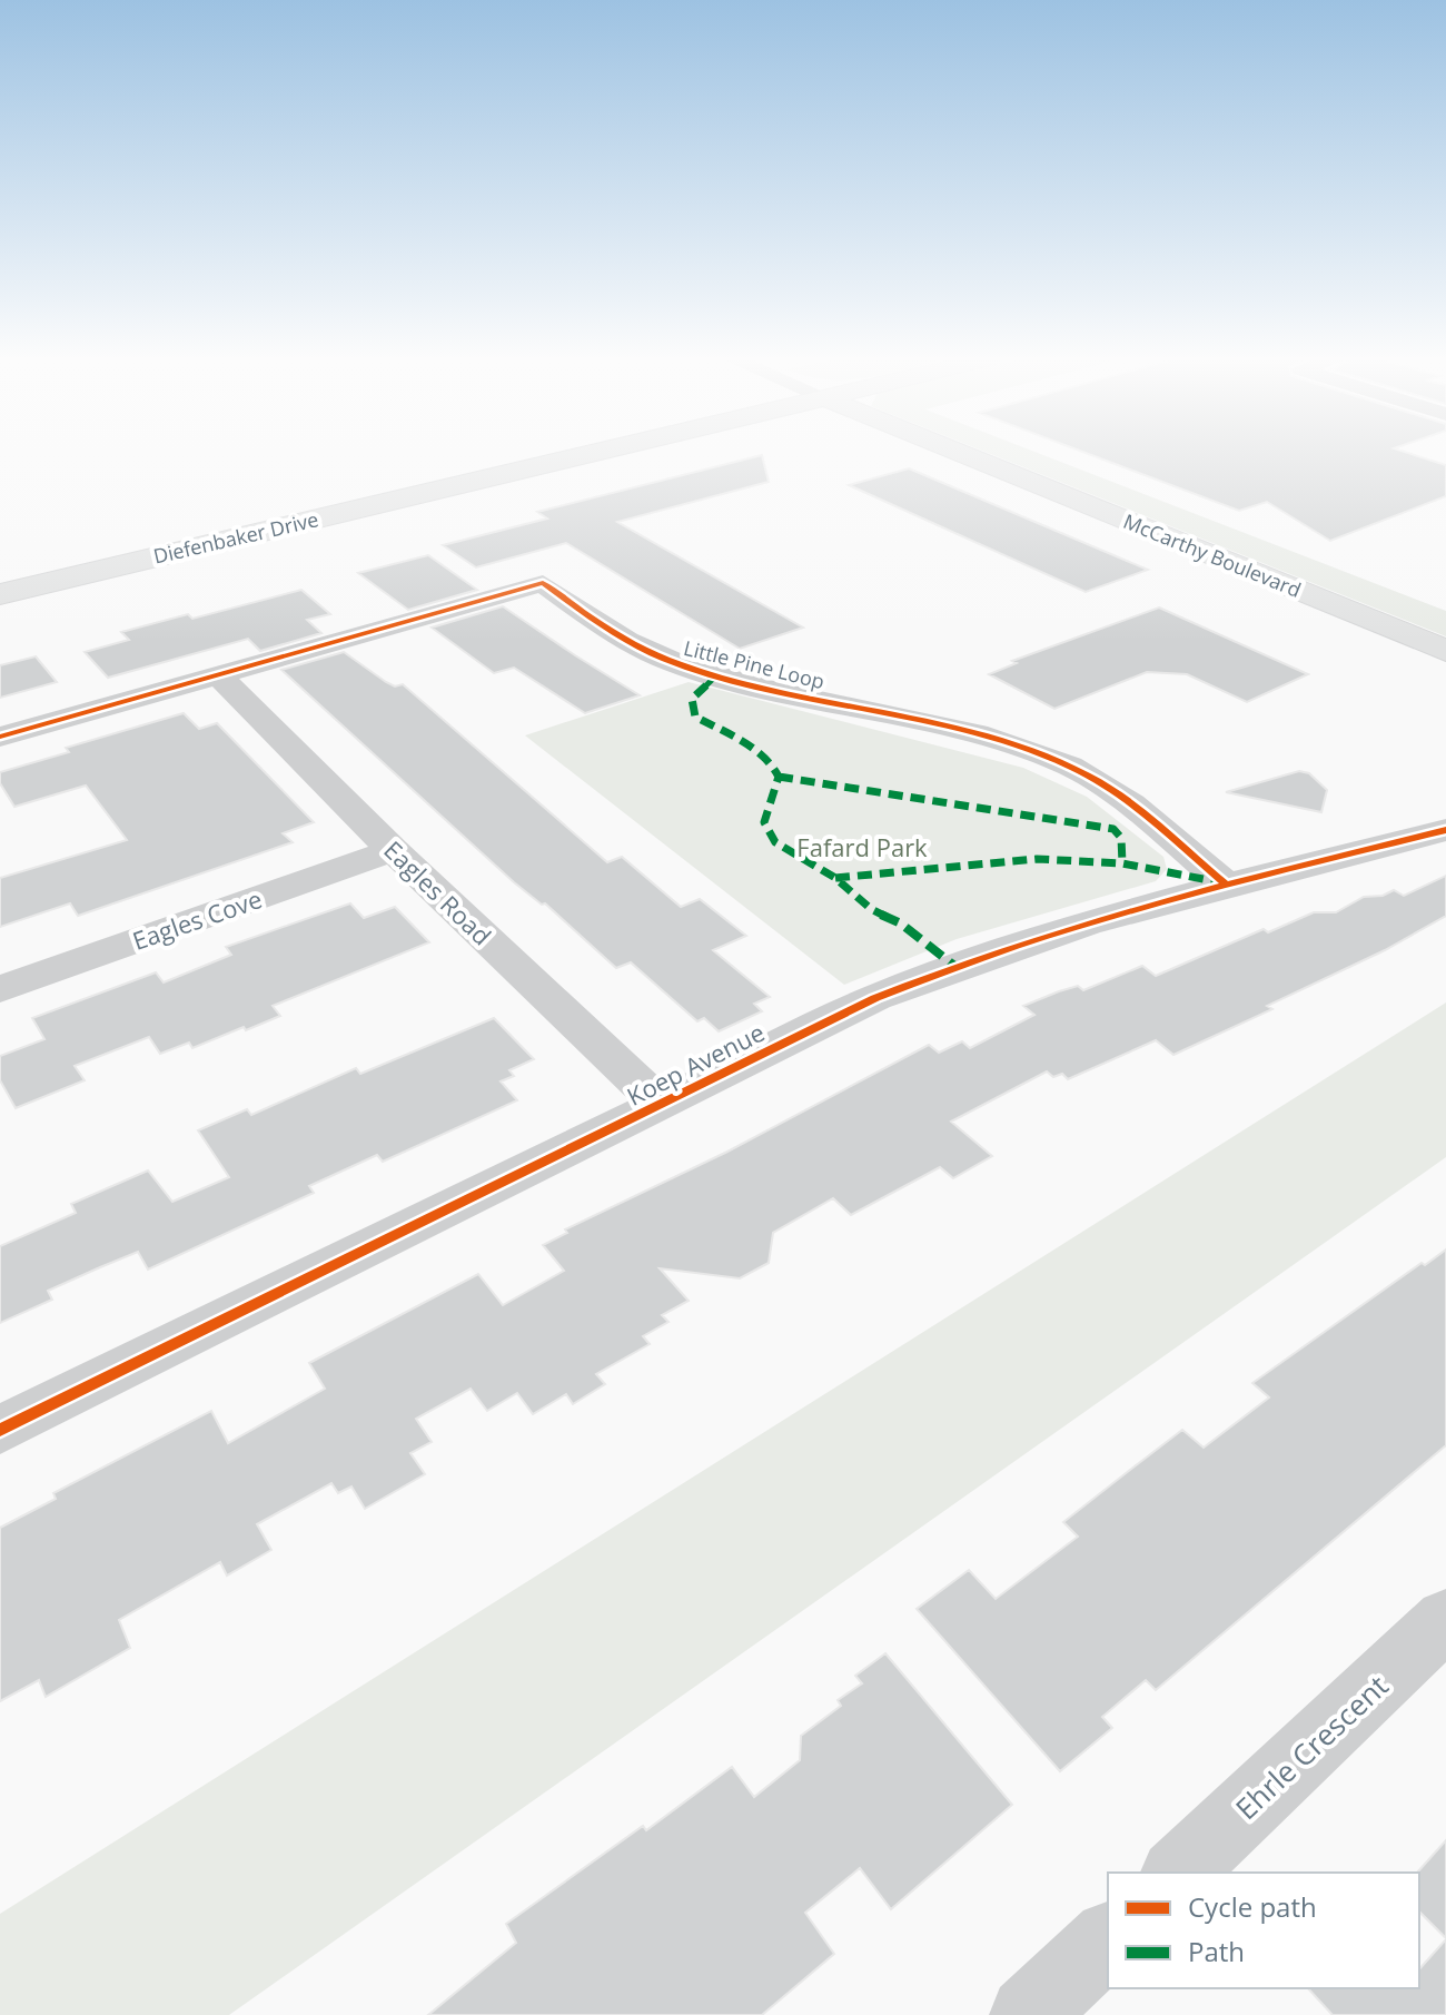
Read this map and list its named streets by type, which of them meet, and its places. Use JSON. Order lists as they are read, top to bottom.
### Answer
{
  "streets": {
    "main road": ["Diefenbaker Drive", "McCarthy Boulevard"],
    "street": [
      "Little Pine Loop",
      "Eagles Road",
      "Eagles Cove",
      "Koep Avenue",
      "Ehrle Crescent"
    ]
  },
  "crossings": [
    ["Little Pine Loop", "Eagles Road"],
    ["Little Pine Loop", "Koep Avenue"],
    ["Eagles Road", "Eagles Cove"],
    ["Eagles Road", "Koep Avenue"]
  ],
  "parks": ["Fafard Park"],
  "legend": ["Cycle path", "Path"]
}
